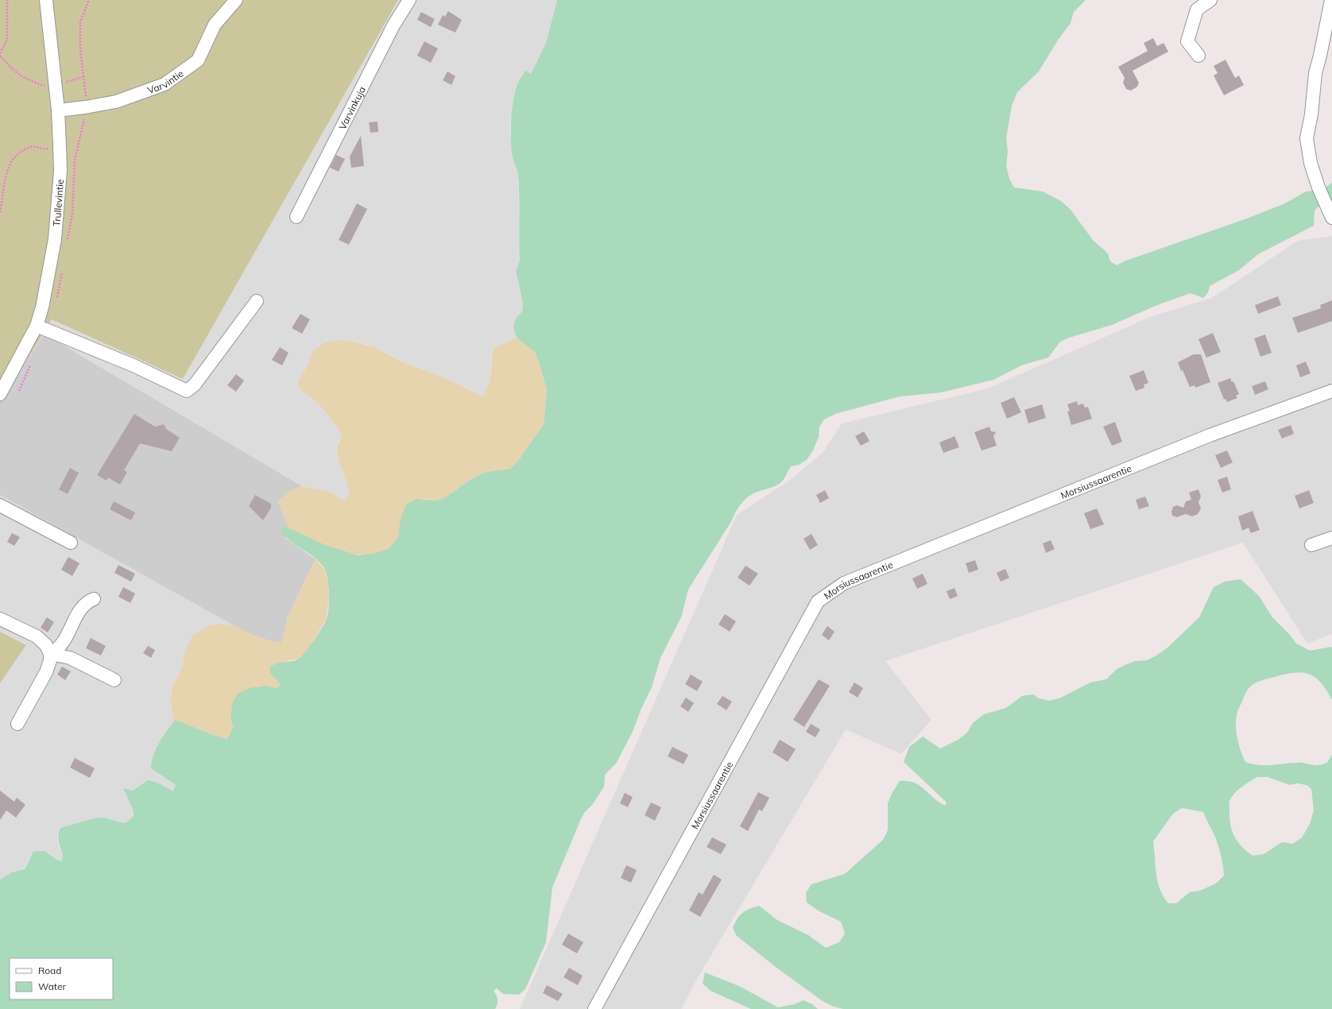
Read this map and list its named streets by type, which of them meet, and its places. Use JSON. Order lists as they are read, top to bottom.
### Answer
{
  "streets": {
    "street": [
      "Varvintie",
      "Varvinkuja",
      "Trullevintie",
      "Morsiussaarentie"
    ]
  },
  "crossings": [
    ["Varvintie", "Trullevintie"]
  ],
  "legend": ["Road", "Water"]
}
